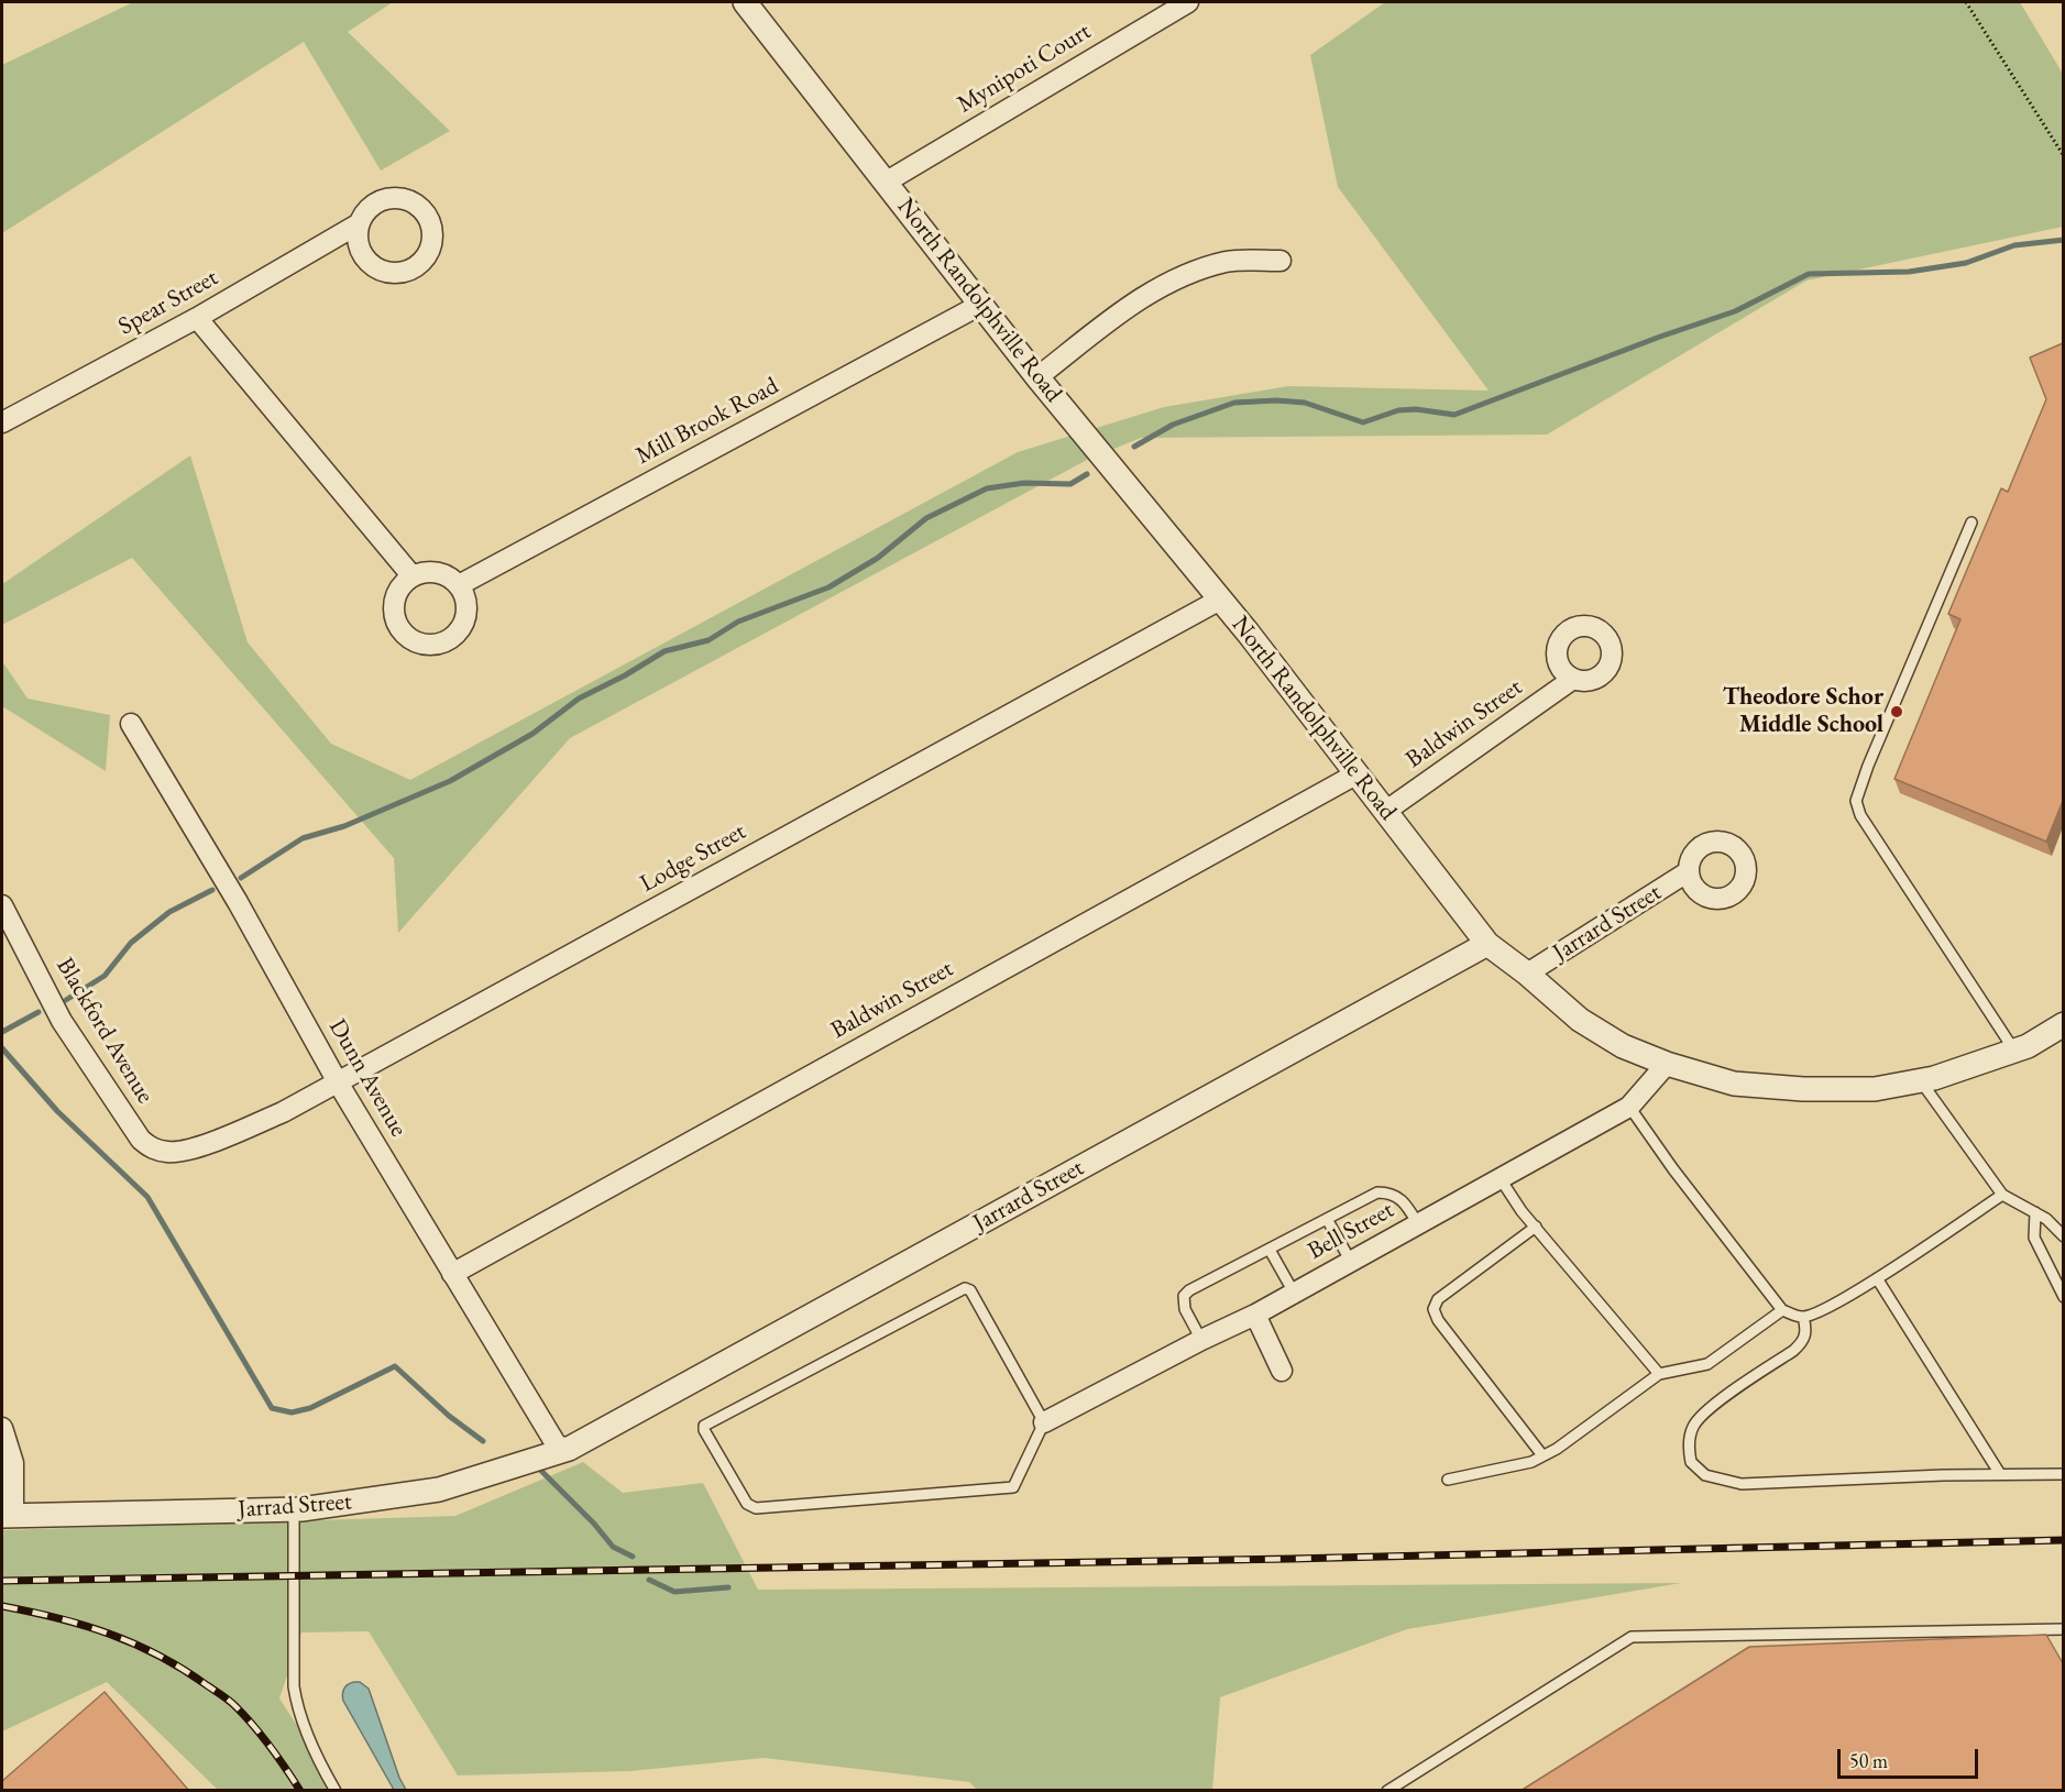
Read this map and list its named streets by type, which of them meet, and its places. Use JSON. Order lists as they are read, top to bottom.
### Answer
{
  "streets": {
    "street": [
      "Mynipoti Court",
      "North Randolphville Road",
      "Spear Street",
      "Mill Brook Road",
      "Baldwin Street",
      "Lodge Street",
      "Jarrard Street",
      "Blackford Avenue",
      "Dunn Avenue",
      "Bell Street",
      "Jarrad Street"
    ]
  },
  "crossings": [
    ["Mynipoti Court", "North Randolphville Road"],
    ["North Randolphville Road", "Mill Brook Road"],
    ["North Randolphville Road", "Baldwin Street"],
    ["North Randolphville Road", "Lodge Street"],
    ["North Randolphville Road", "Jarrard Street"],
    ["North Randolphville Road", "Bell Street"],
    ["Baldwin Street", "Dunn Avenue"],
    ["Lodge Street", "Blackford Avenue"],
    ["Lodge Street", "Dunn Avenue"],
    ["Jarrard Street", "Dunn Avenue"],
    ["Jarrard Street", "Jarrad Street"],
    ["Dunn Avenue", "Jarrad Street"]
  ],
  "places": ["Theodore Schor Middle School"],
  "scale_bar": "50 m"
}
